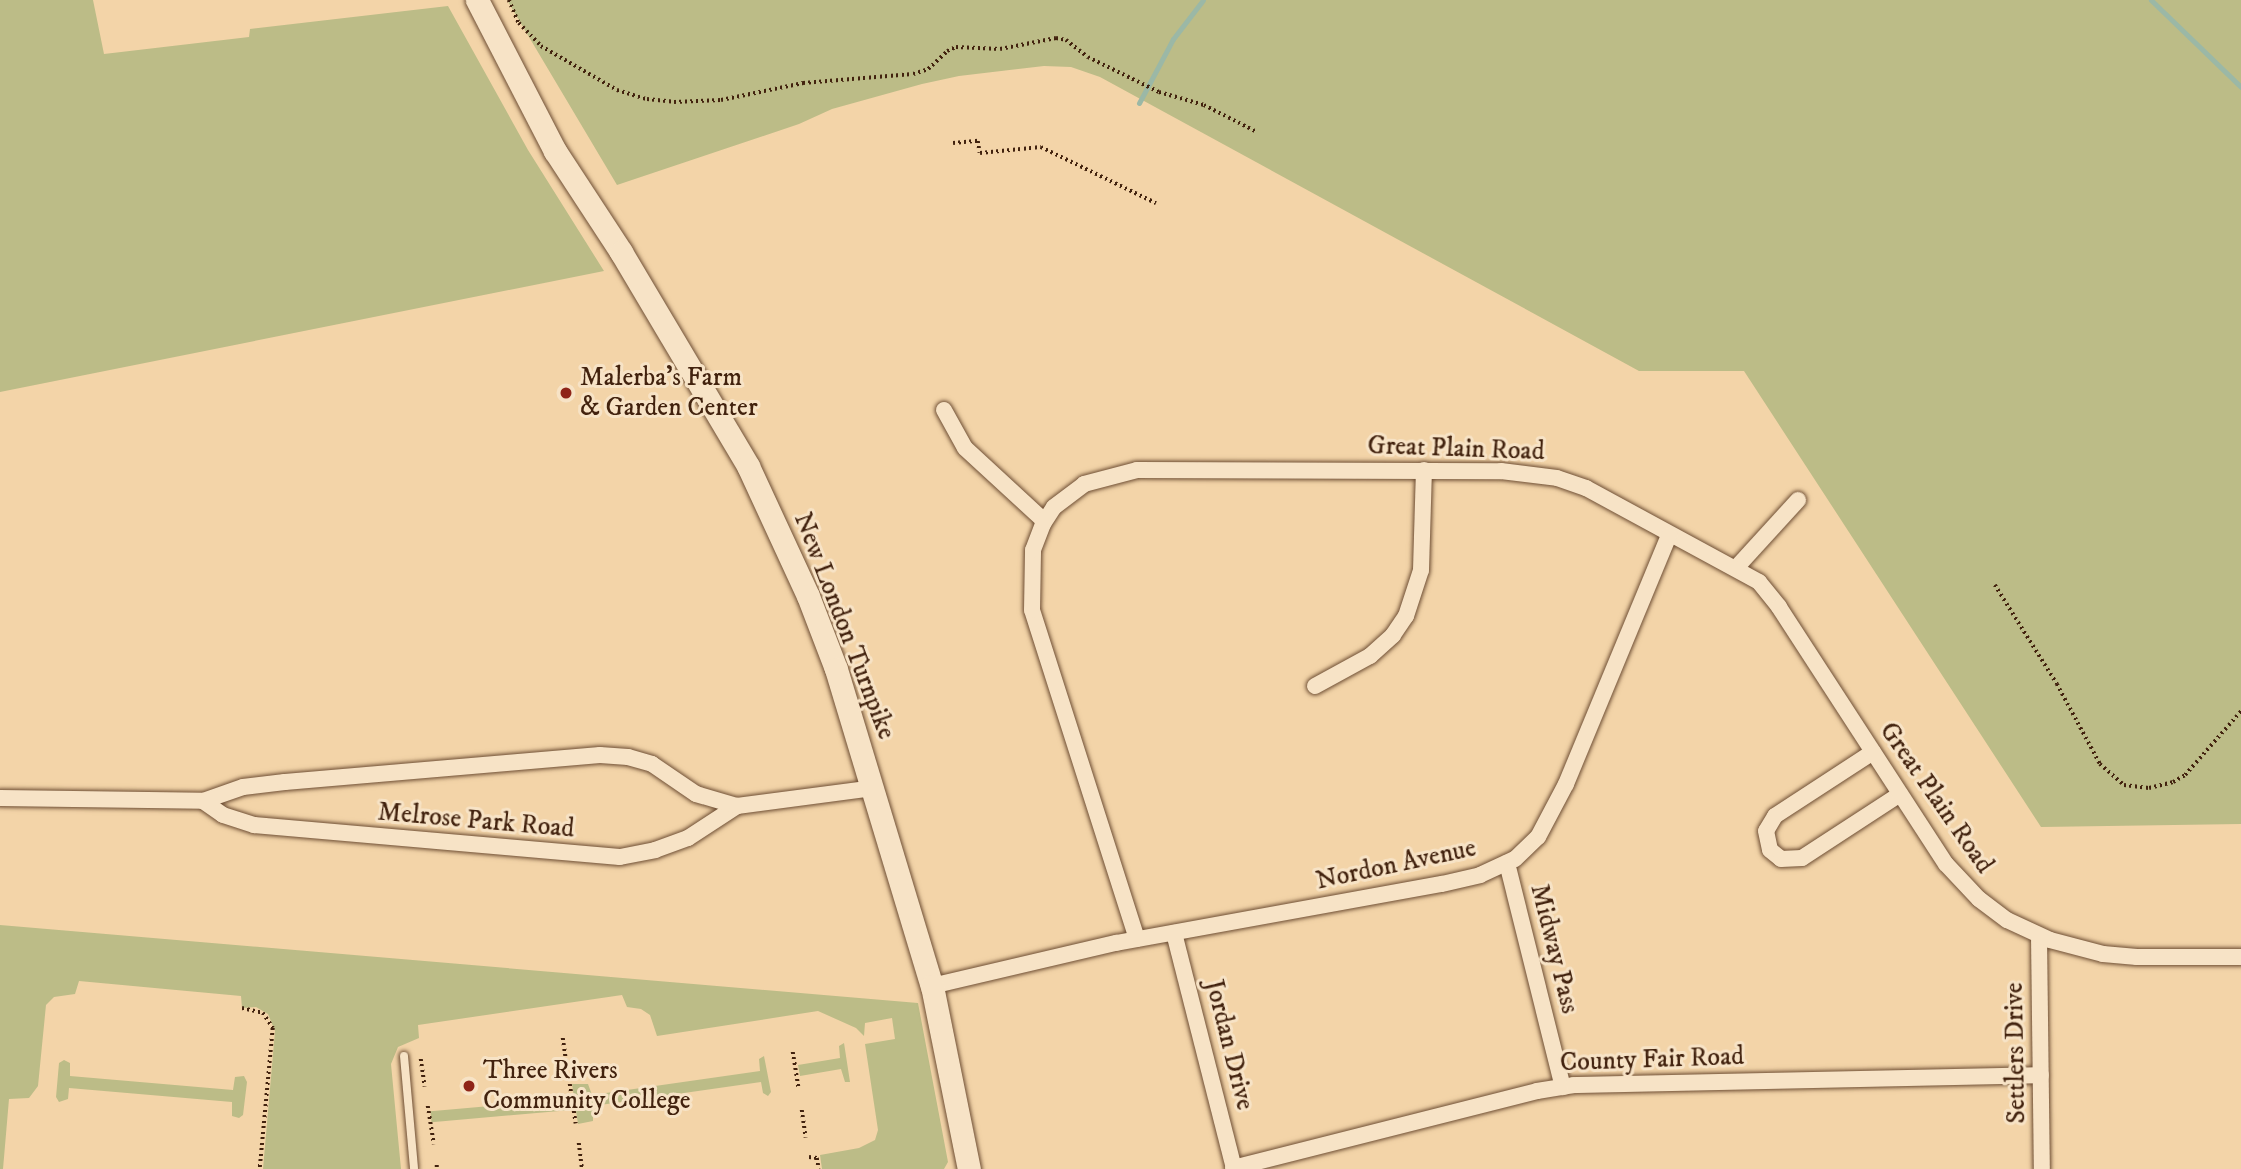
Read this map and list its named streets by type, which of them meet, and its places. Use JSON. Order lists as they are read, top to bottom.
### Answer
{
  "streets": {
    "main road": ["New London Turnpike"],
    "street": [
      "Great Plain Road",
      "Melrose Park Road",
      "Nordon Avenue",
      "Midway Pass",
      "Jordan Drive",
      "Settlers Drive",
      "County Fair Road"
    ]
  },
  "crossings": [
    ["Great Plain Road", "Nordon Avenue"],
    ["Great Plain Road", "Settlers Drive"],
    ["New London Turnpike", "Melrose Park Road"],
    ["New London Turnpike", "Nordon Avenue"],
    ["Nordon Avenue", "Midway Pass"],
    ["Nordon Avenue", "Jordan Drive"],
    ["Midway Pass", "County Fair Road"],
    ["Jordan Drive", "County Fair Road"],
    ["Settlers Drive", "County Fair Road"]
  ],
  "places": ["Malerba's Farm & Garden Center", "Three Rivers Community College"]
}
